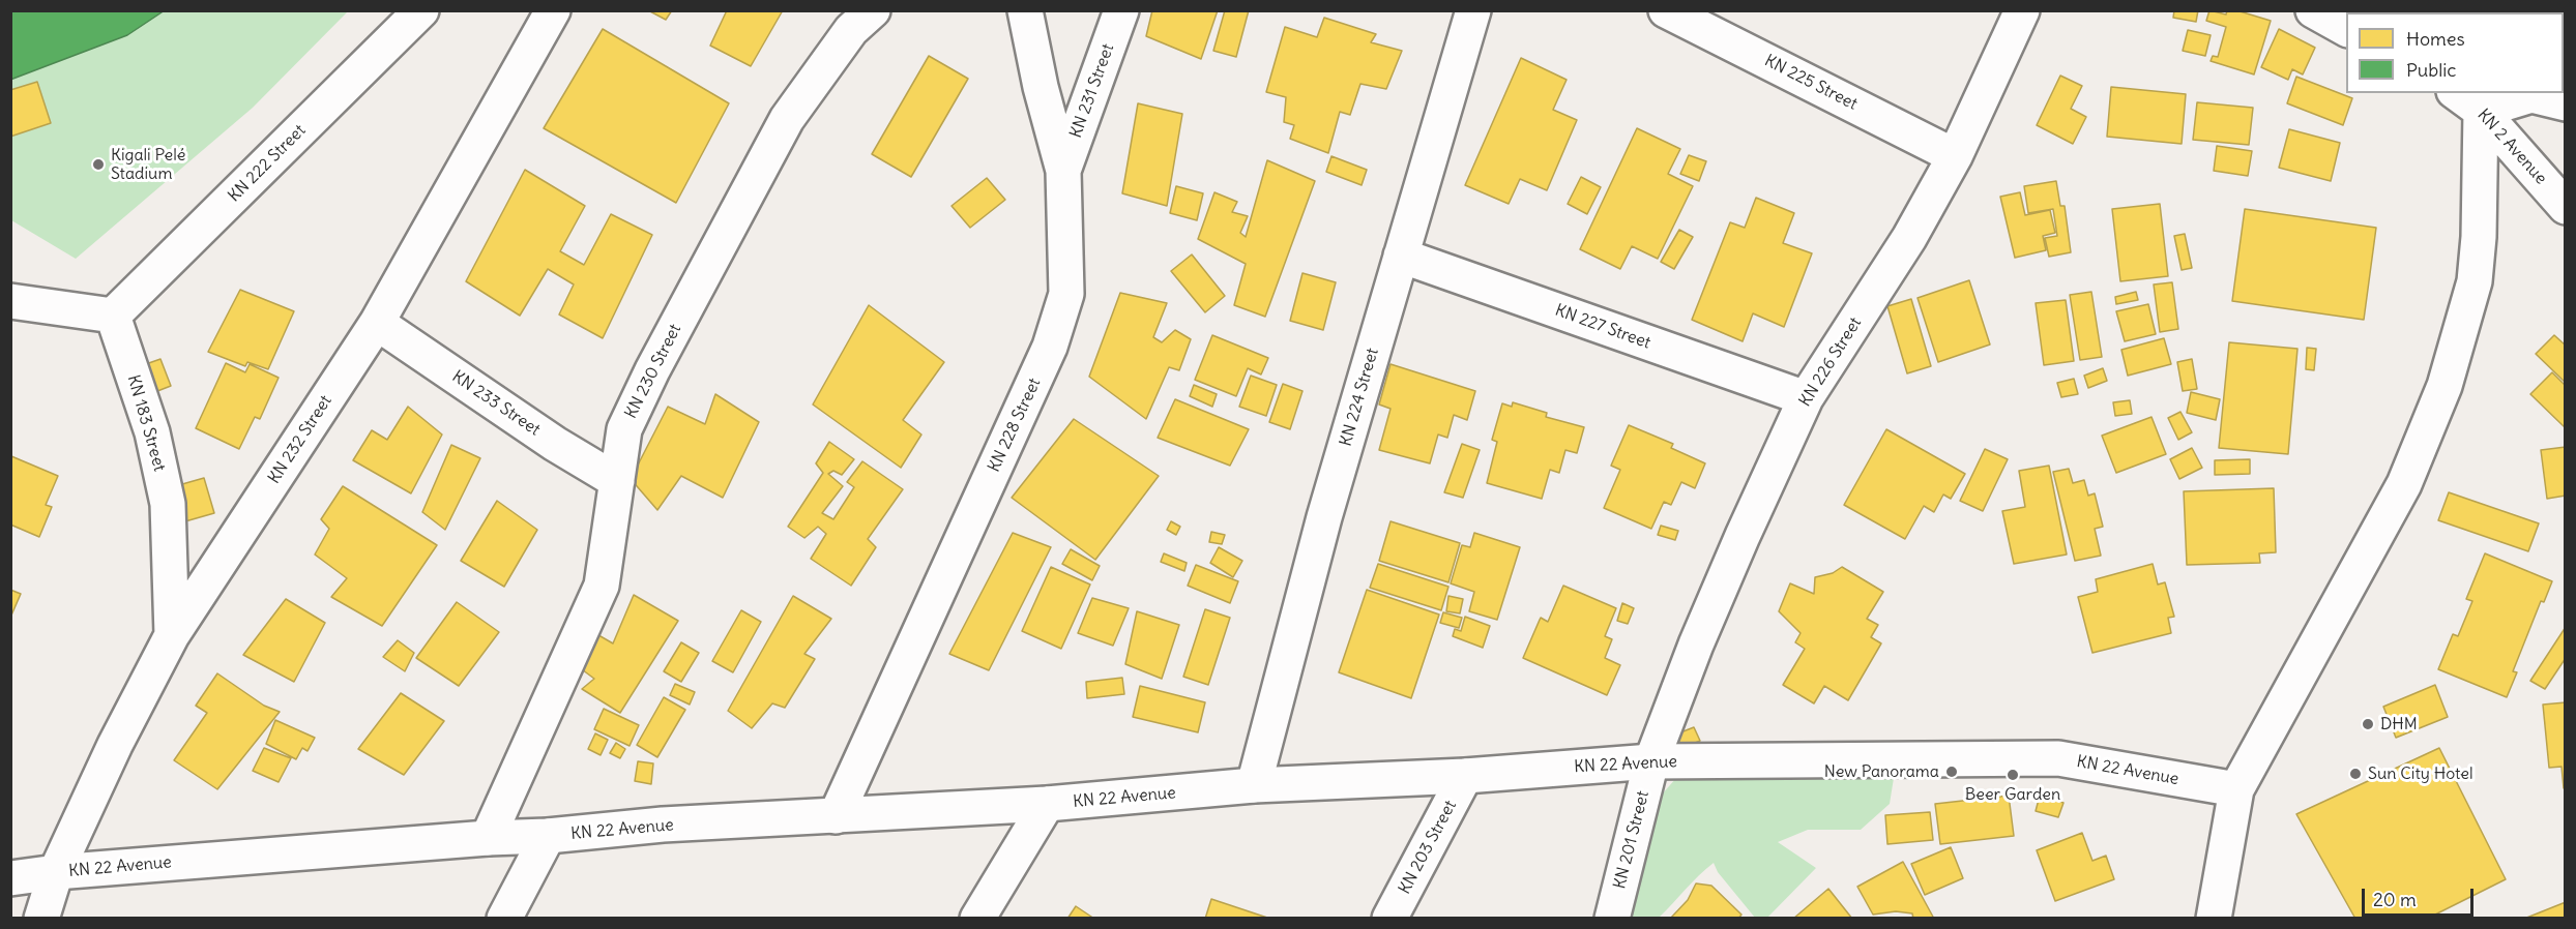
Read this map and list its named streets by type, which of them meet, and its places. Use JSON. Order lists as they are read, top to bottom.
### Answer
{
  "streets": {
    "street": [
      "KN 225 Street",
      "KN 231 Street",
      "KN 2 Avenue",
      "KN 222 Street",
      "KN 227 Street",
      "KN 226 Street",
      "KN 230 Street",
      "KN 224 Street",
      "KN 233 Street",
      "KN 183 Street",
      "KN 228 Street",
      "KN 232 Street",
      "KN 22 Avenue",
      "KN 201 Street",
      "KN 203 Street"
    ]
  },
  "crossings": [
    ["KN 225 Street", "KN 226 Street"],
    ["KN 231 Street", "KN 228 Street"],
    ["KN 222 Street", "KN 183 Street"],
    ["KN 227 Street", "KN 226 Street"],
    ["KN 227 Street", "KN 224 Street"],
    ["KN 226 Street", "KN 22 Avenue"],
    ["KN 226 Street", "KN 201 Street"],
    ["KN 230 Street", "KN 233 Street"],
    ["KN 230 Street", "KN 22 Avenue"],
    ["KN 224 Street", "KN 22 Avenue"],
    ["KN 233 Street", "KN 232 Street"],
    ["KN 183 Street", "KN 232 Street"],
    ["KN 228 Street", "KN 22 Avenue"],
    ["KN 232 Street", "KN 22 Avenue"],
    ["KN 22 Avenue", "KN 201 Street"],
    ["KN 22 Avenue", "KN 203 Street"]
  ],
  "places": [
    "Kigali Pelé Stadium",
    "DHM",
    "New Panorama",
    "Sun City Hotel",
    "Beer Garden"
  ],
  "legend": ["Homes", "Public"],
  "scale_bar": "20 m"
}
